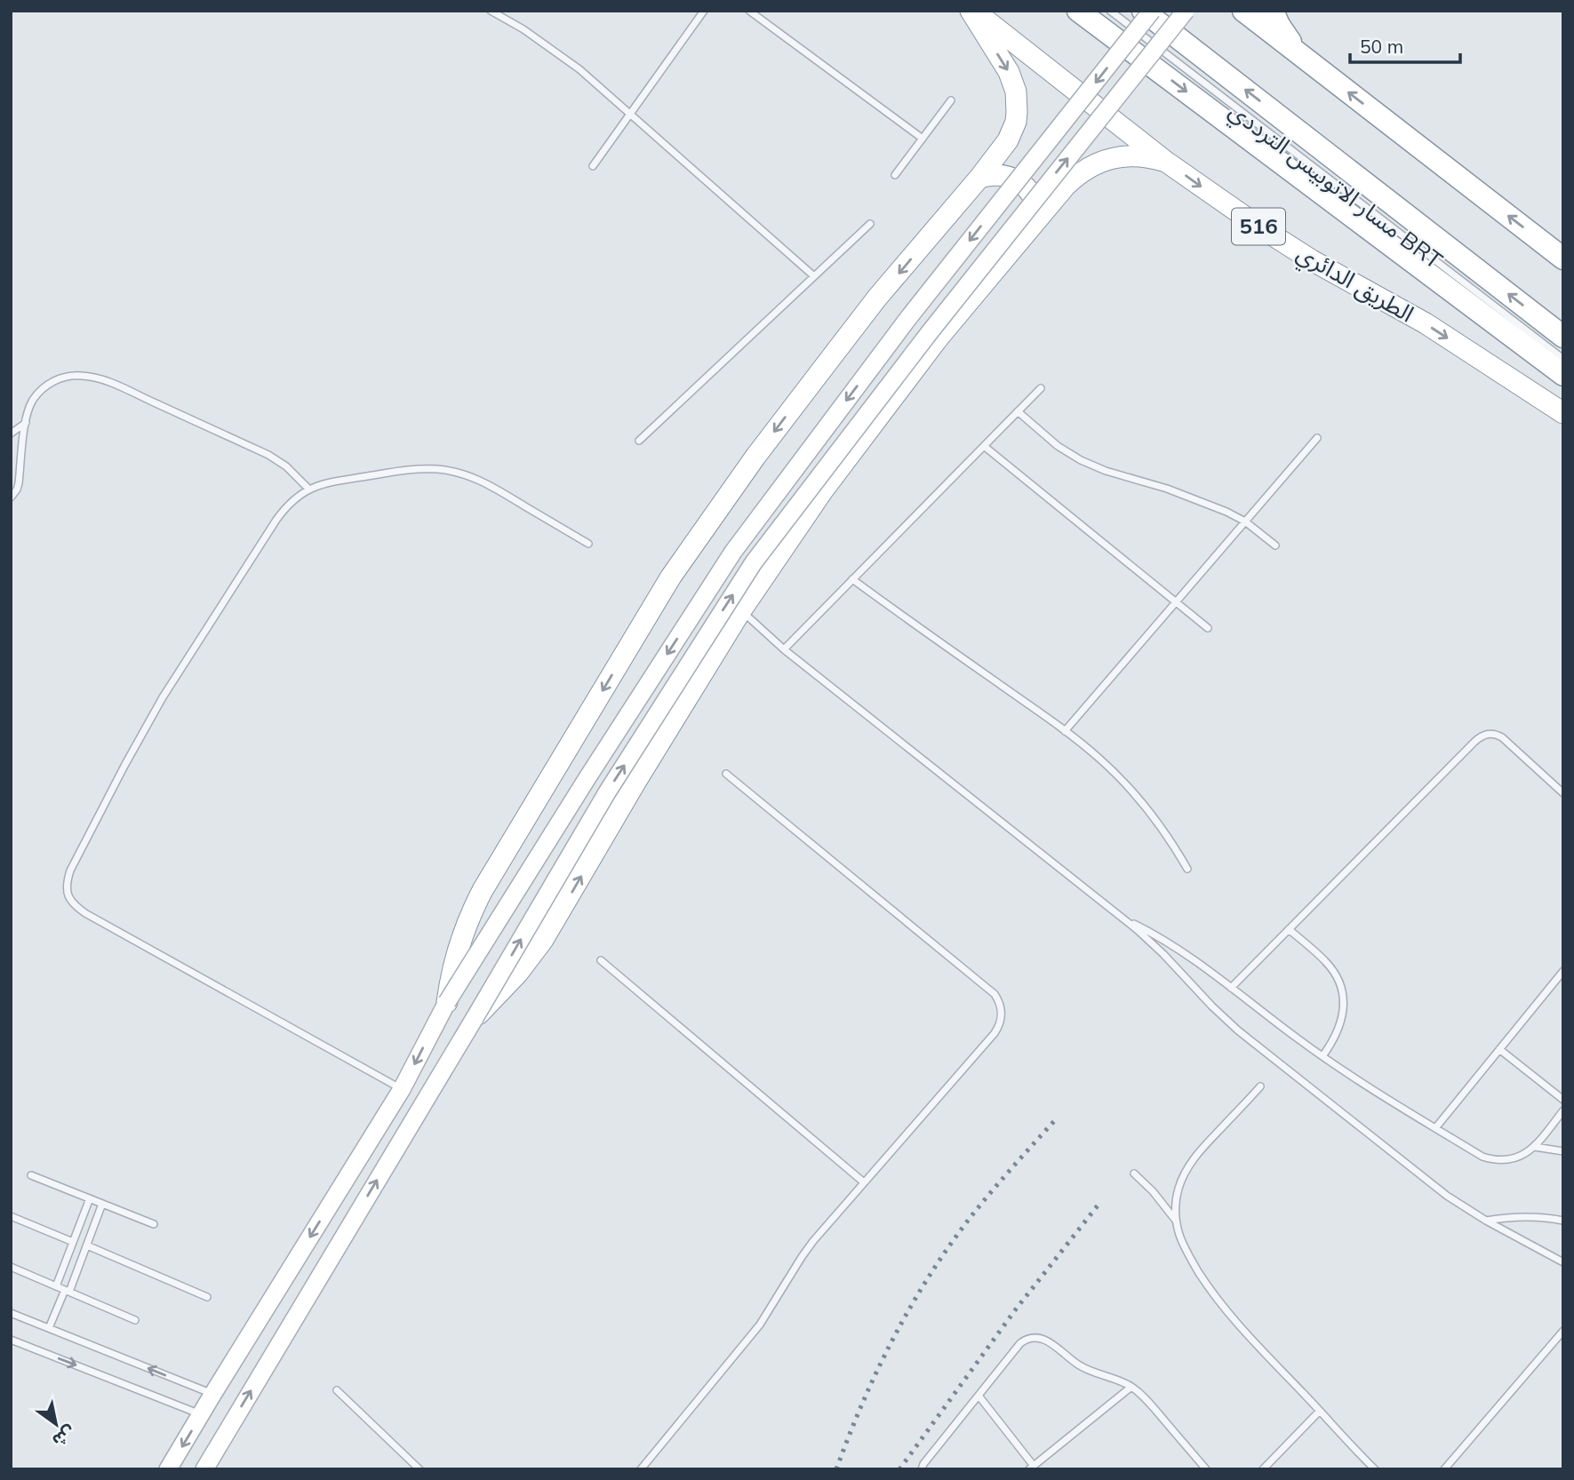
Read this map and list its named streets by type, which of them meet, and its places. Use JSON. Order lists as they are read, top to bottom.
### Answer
{
  "streets": {
    "highway": ["516", "الطريق الدائري"],
    "lane": ["مسار الاتوبيس الترددي BRT"]
  },
  "scale_bar": "50 m",
  "north": "bottom right"
}
